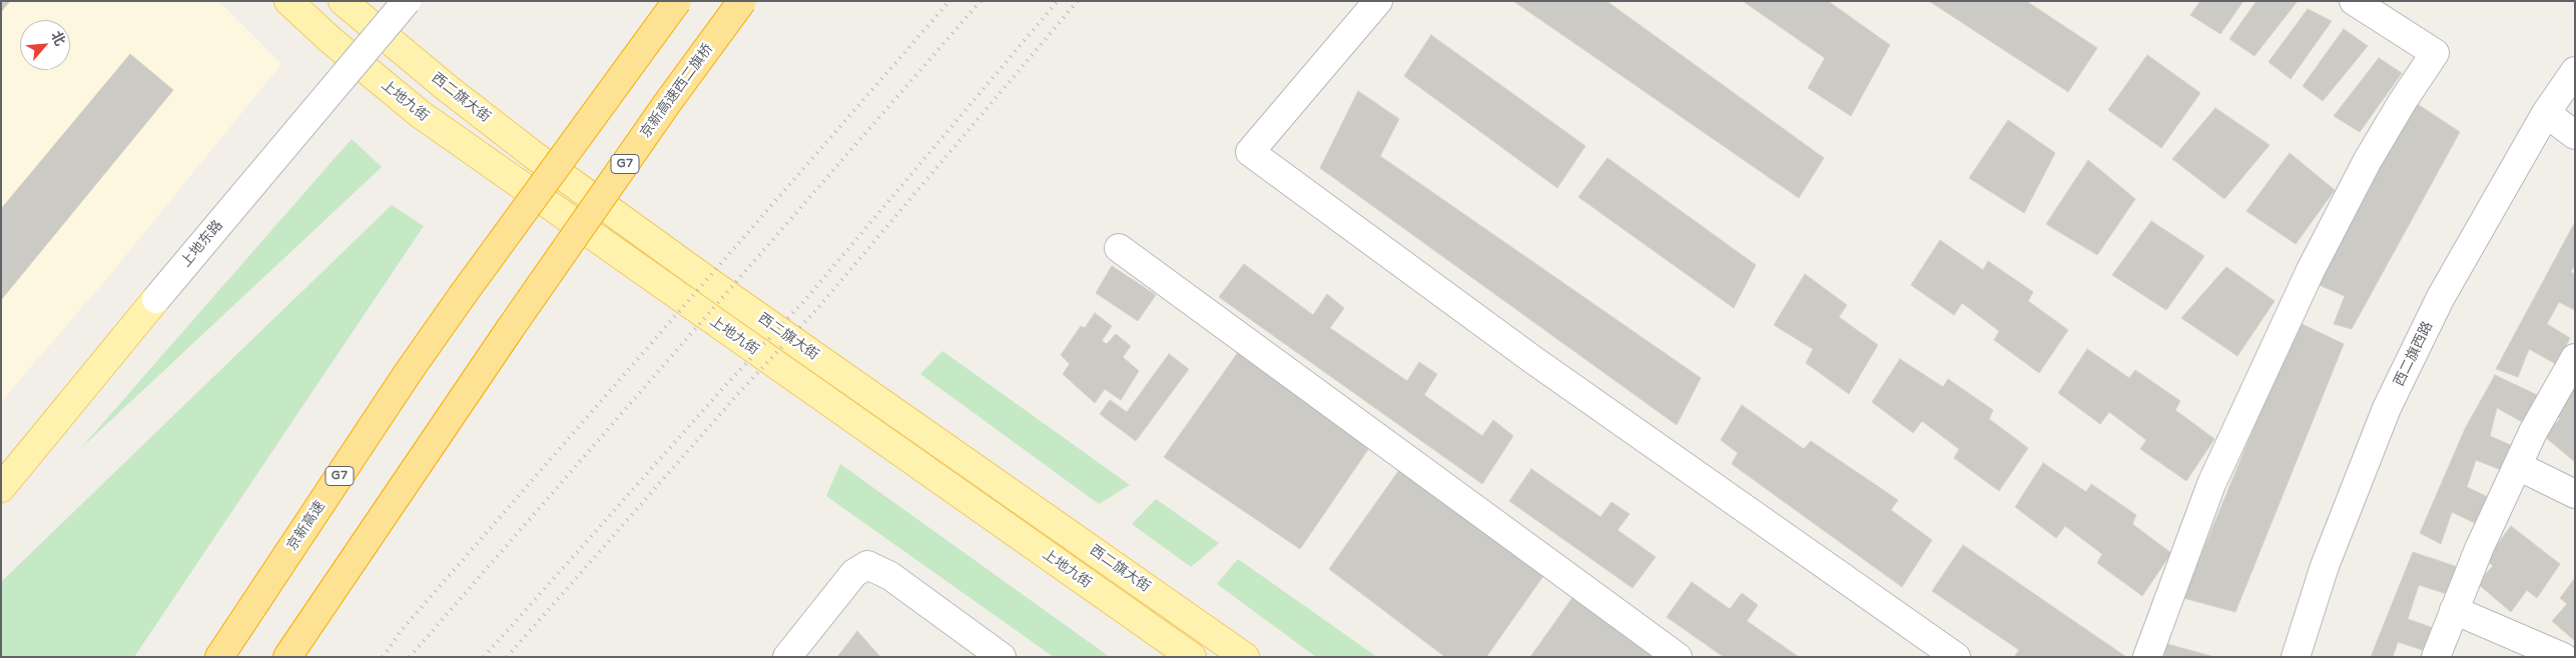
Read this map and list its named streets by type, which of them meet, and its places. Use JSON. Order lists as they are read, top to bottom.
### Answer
{
  "streets": {
    "highway": ["京新高速西二旗桥", "G7", "京新高速"],
    "main road": ["西二旗大街", "上地九街", "上地东路"],
    "street": ["西二旗西路"]
  },
  "north": "top right"
}
